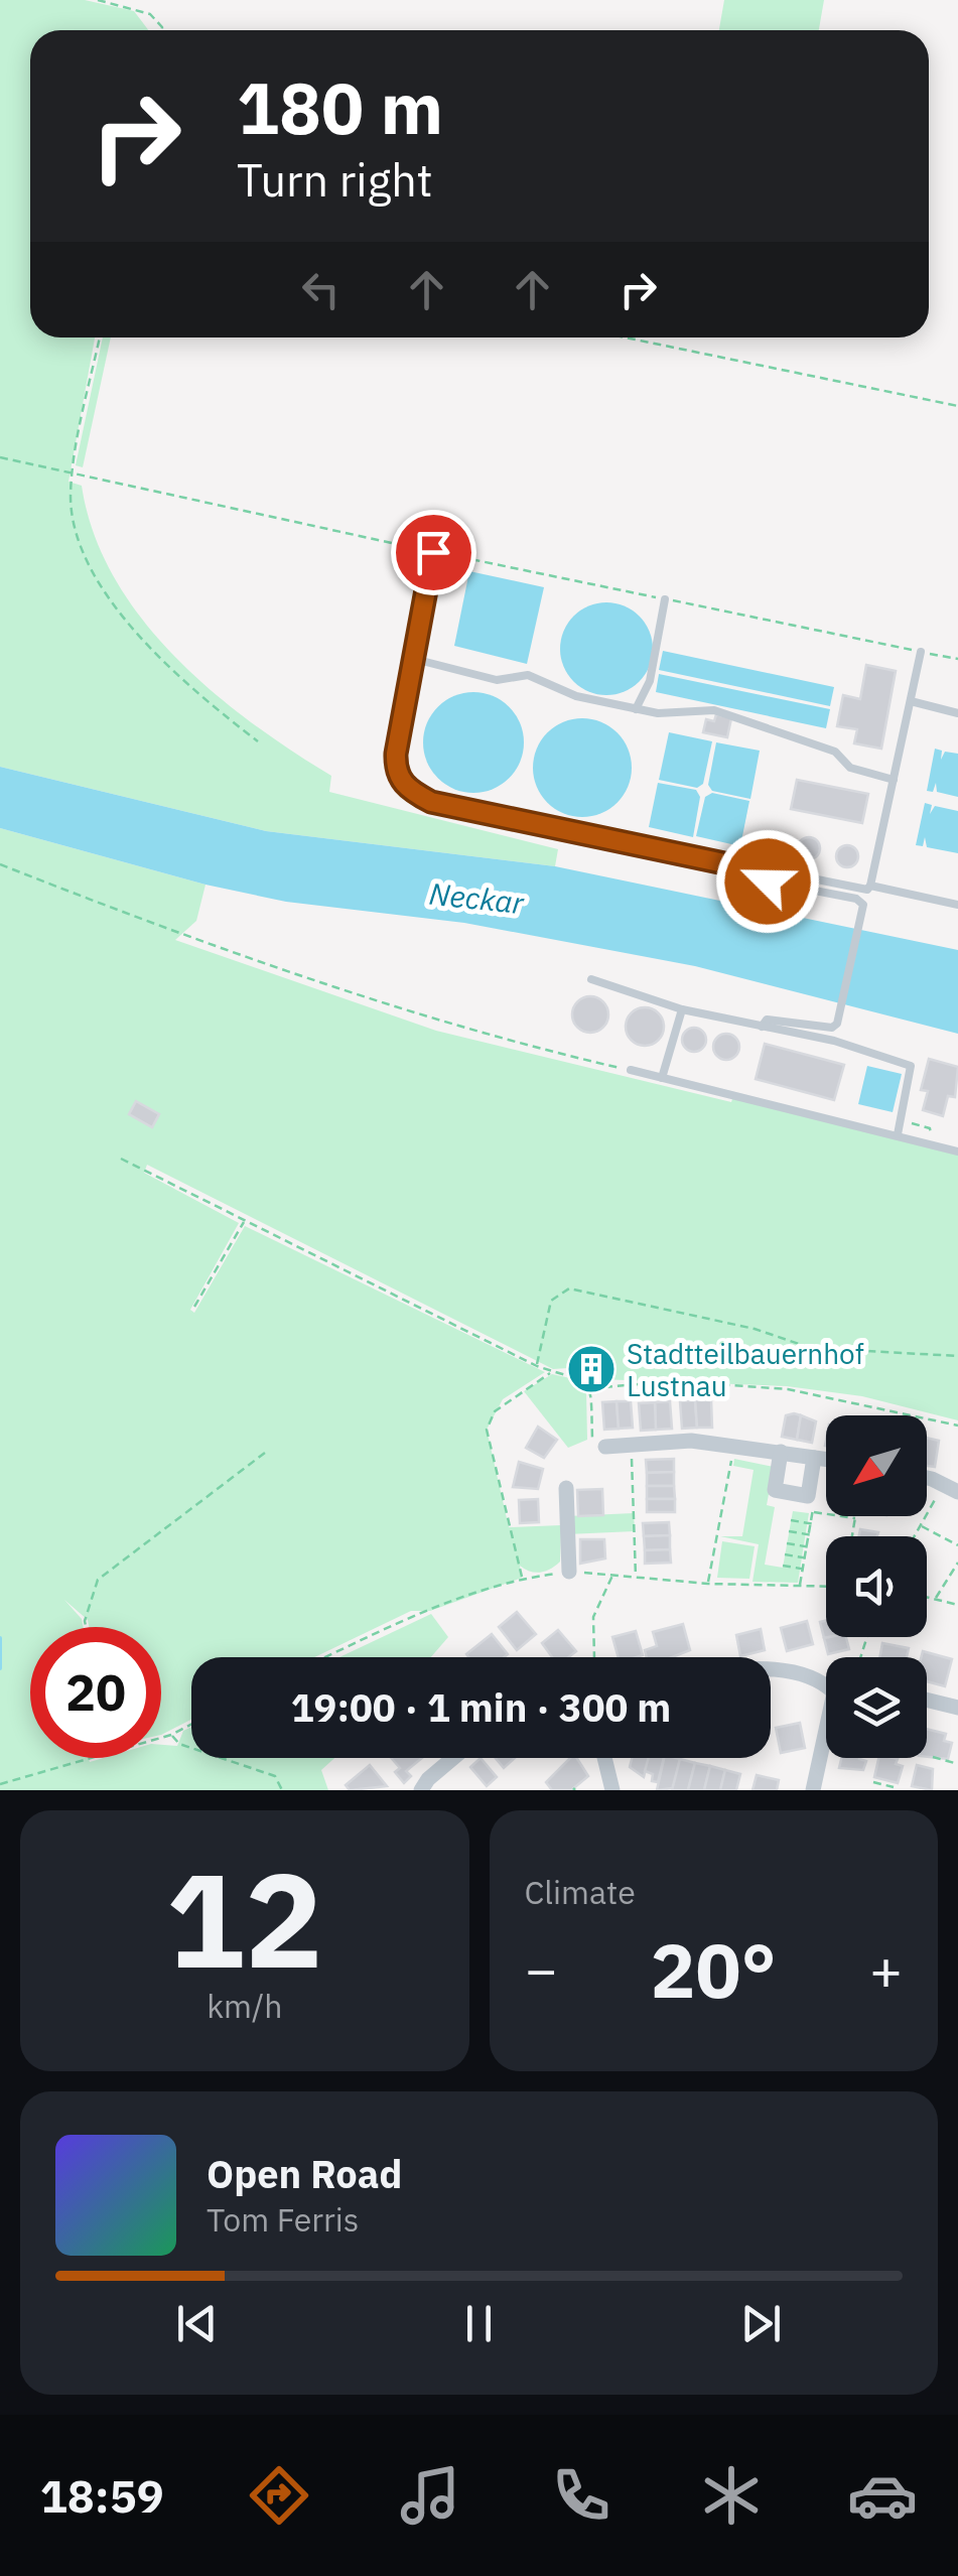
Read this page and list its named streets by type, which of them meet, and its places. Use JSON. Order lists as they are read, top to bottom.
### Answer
{
  "water": ["Neckar"],
  "places": {
    "building": ["Stadtteilbauernhof Lustnau"]
  },
  "north": "bottom left",
  "page": {
    "turn": ["180 m", "Turn right"],
    "limit": "20",
    "trip": "19:00 · 1 min · 300 m",
    "tile": [
      ["12", "km/h"],
      "Climate"
    ],
    "heat": ["−", "20°", "+"],
    "song": ["Open Road", "Tom Ferris"],
    "tabs": "18:59"
  }
}
